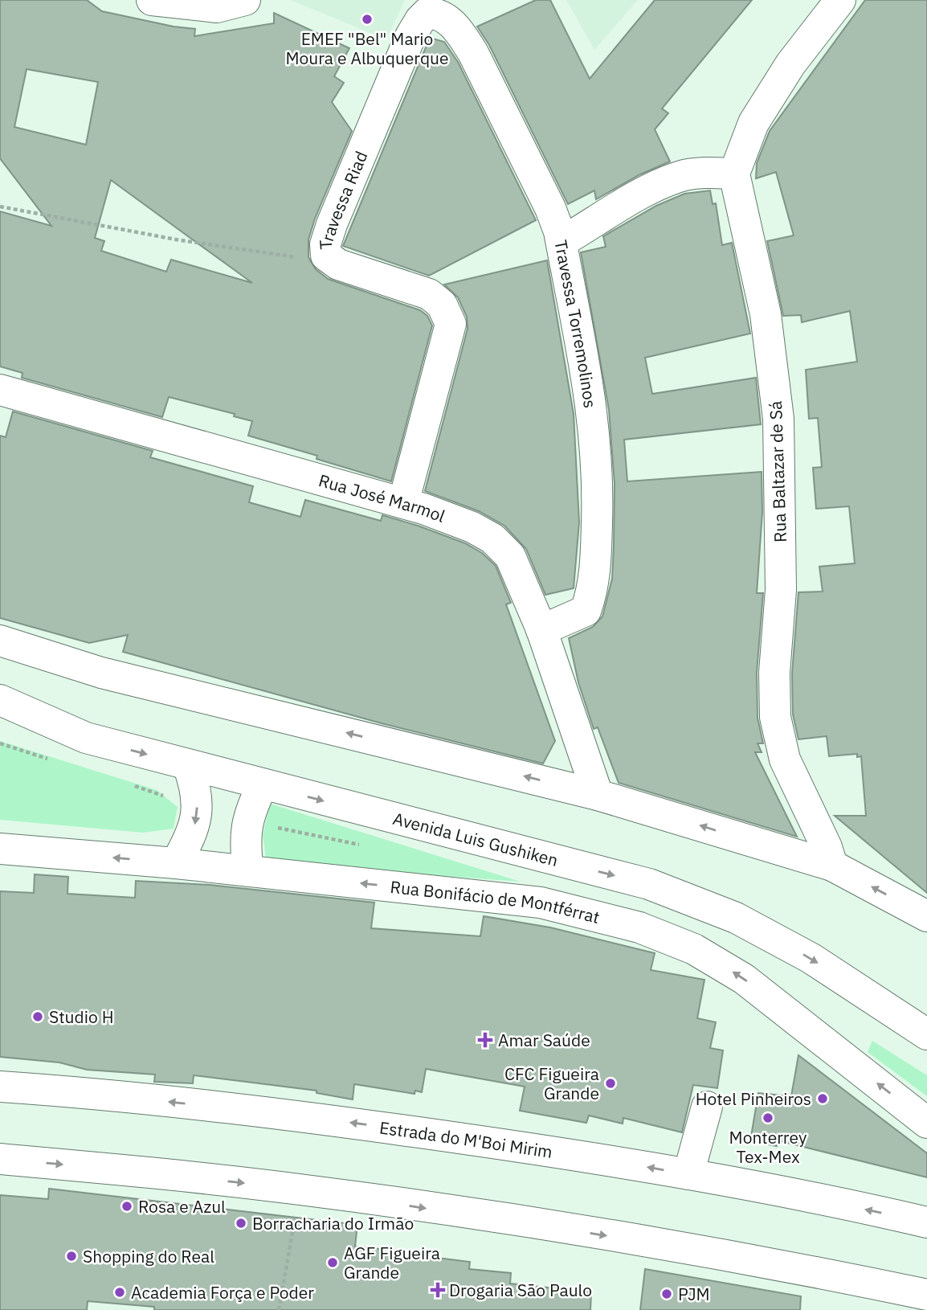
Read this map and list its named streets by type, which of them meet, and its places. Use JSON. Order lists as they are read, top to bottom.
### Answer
{
  "streets": {
    "main road": [
      "Travessa Riad",
      "Travessa Torremolinos",
      "Rua Baltazar de Sá",
      "Rua José Marmol",
      "Avenida Luis Gushiken",
      "Rua Bonifácio de Montférrat",
      "Estrada do M'Boi Mirim"
    ]
  },
  "crossings": [
    ["Travessa Riad", "Travessa Torremolinos"],
    ["Travessa Riad", "Rua José Marmol"],
    ["Travessa Torremolinos", "Rua José Marmol"]
  ],
  "places": {
    "other": [
      "EMEF \"Bel\" Mario Moura e Albuquerque",
      "Studio H",
      "CFC Figueira Grande",
      "Hotel Pinheiros",
      "Monterrey Tex-Mex",
      "Rosa e Azul",
      "Borracharia do Irmão",
      "Shopping do Real",
      "AGF Figueira Grande",
      "Academia Força e Poder",
      "PJM"
    ],
    "health": ["Amar Saúde", "Drogaria São Paulo"]
  }
}
